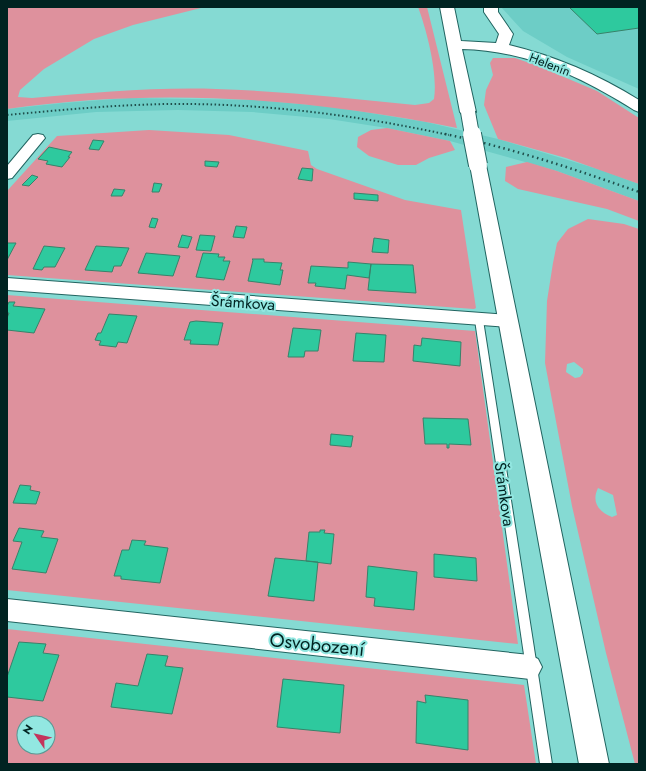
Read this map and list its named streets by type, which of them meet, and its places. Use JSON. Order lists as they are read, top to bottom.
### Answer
{
  "streets": {
    "main road": ["Helenín"],
    "street": ["Šrámkova", "Osvobození"]
  },
  "crossings": [
    ["Šrámkova", "Osvobození"]
  ],
  "north": "top left"
}
